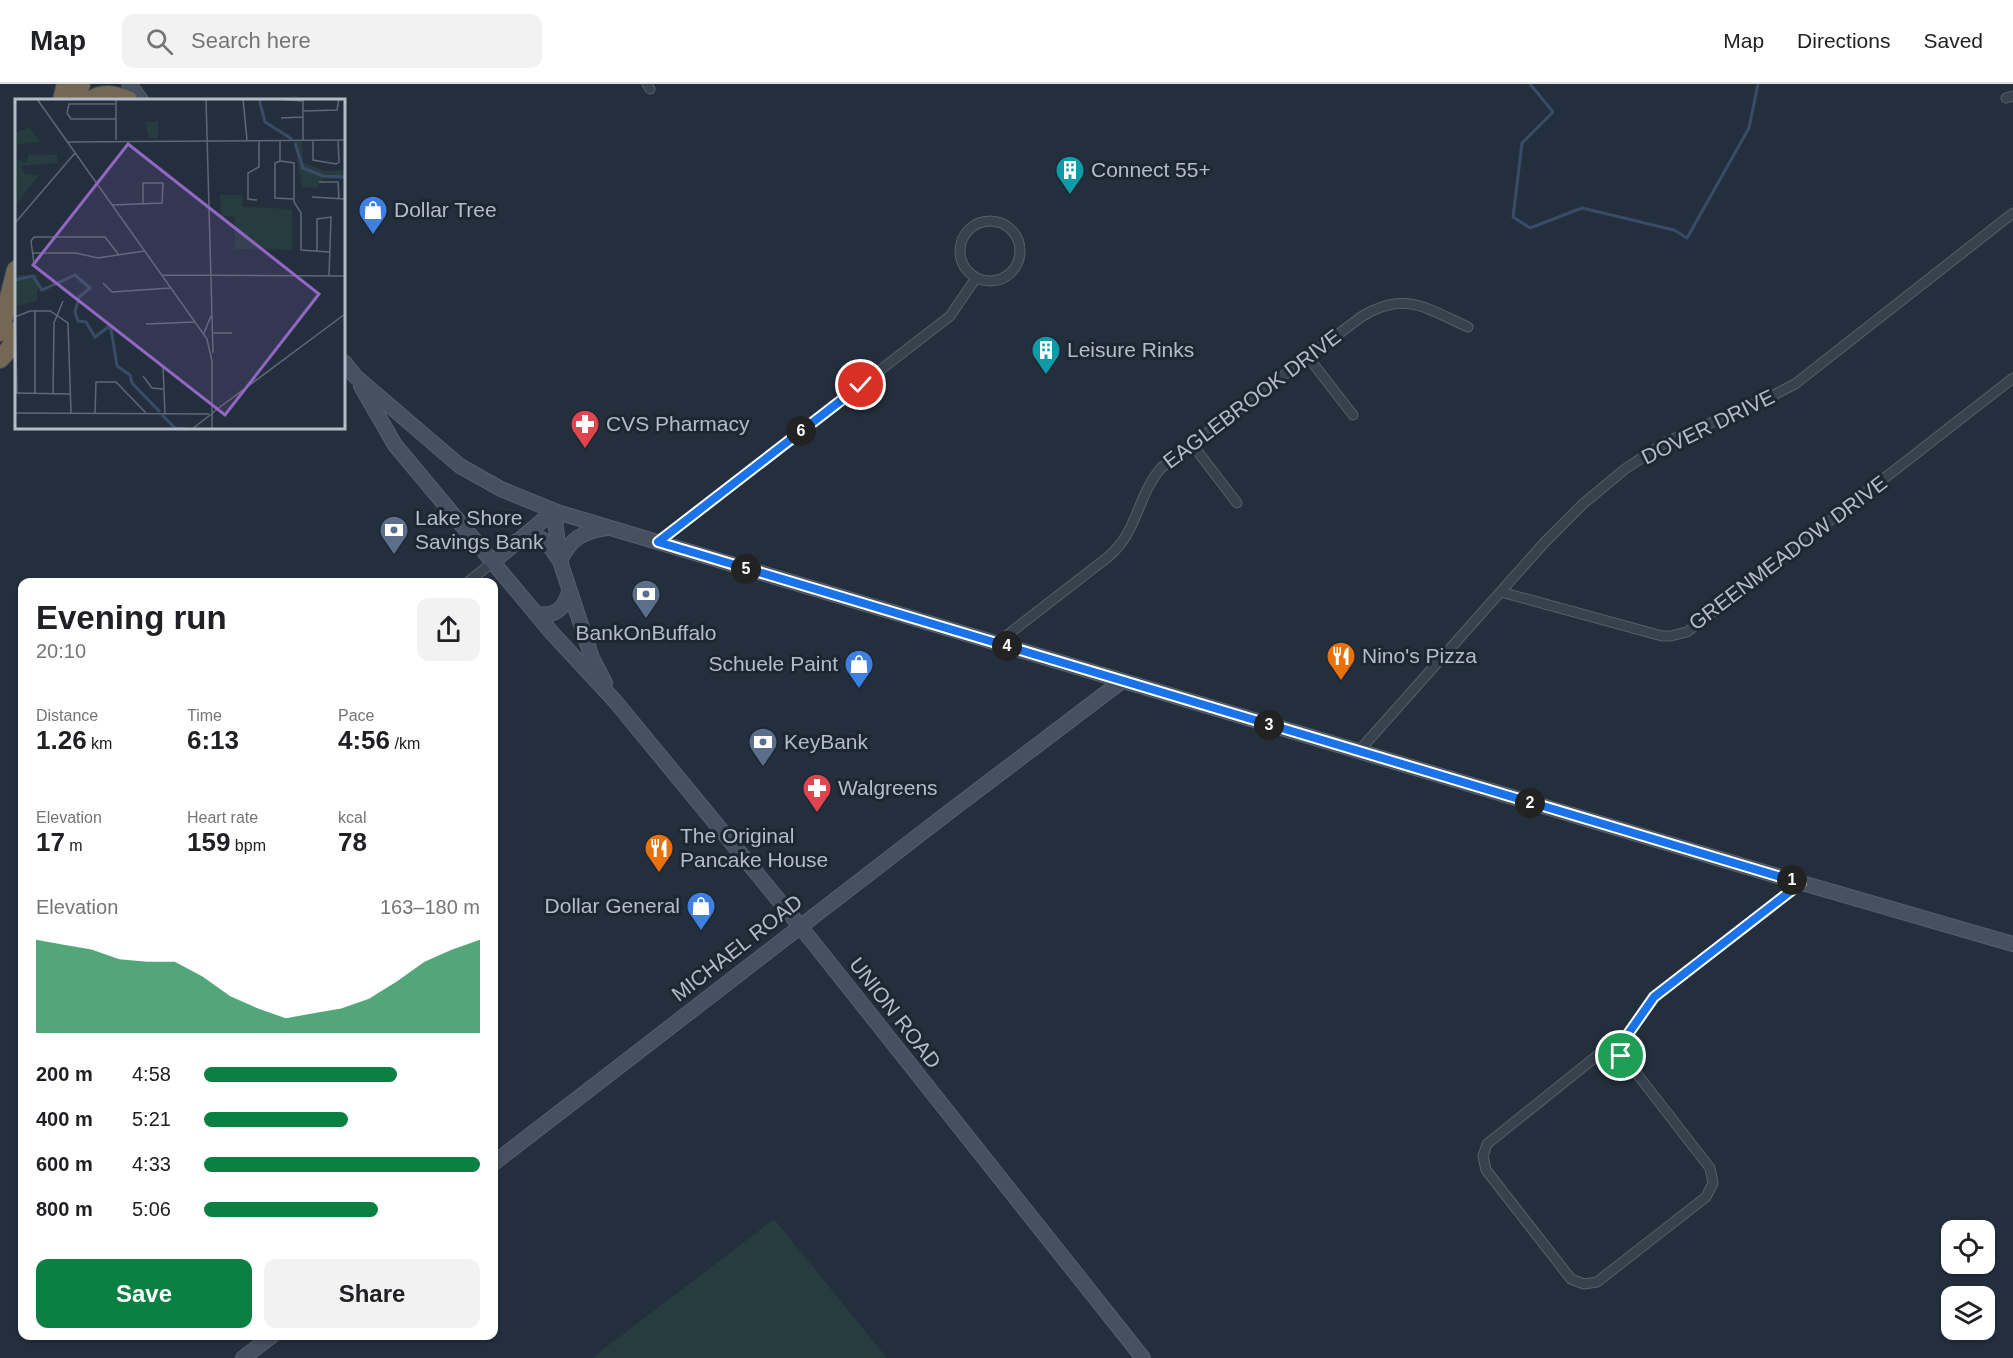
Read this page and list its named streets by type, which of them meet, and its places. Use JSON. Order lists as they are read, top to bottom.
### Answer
{
  "streets": {
    "main road": ["MICHAEL ROAD", "UNION ROAD"],
    "street": ["EAGLEBROOK DRIVE", "DOVER DRIVE", "GREENMEADOW DRIVE"]
  },
  "crossings": [
    ["DOVER DRIVE", "GREENMEADOW DRIVE"],
    ["MICHAEL ROAD", "UNION ROAD"]
  ],
  "places": {
    "building": ["Connect 55+", "Leisure Rinks"],
    "shop": ["Dollar Tree", "Schuele Paint", "Dollar General"],
    "pharmacy": ["CVS Pharmacy", "Walgreens"],
    "bank": ["Lake Shore Savings Bank", "BankOnBuffalo", "KeyBank"],
    "restaurant": ["Nino's Pizza", "The Original Pancake House"]
  },
  "page": {
    "header": "Map",
    "search": "Search here",
    "nav": ["Map", "Directions", "Saved"],
    "pins": [
      "6",
      "5",
      "4",
      "3",
      "2",
      "1"
    ],
    "heading": ["Evening run", "20:10"],
    "stats": [
      ["Distance", "1.26 km"],
      ["Time", "6:13"],
      ["Pace", "4:56 /km"],
      ["Elevation", "17 m"],
      ["Heart rate", "159 bpm"],
      ["kcal", "78"]
    ],
    "chart": ["Elevation", "163–180 m"],
    "list": [
      {
        "name": "200 m",
        "note": "4:58"
      },
      {
        "name": "400 m",
        "note": "5:21"
      },
      {
        "name": "600 m",
        "note": "4:33"
      },
      {
        "name": "800 m",
        "note": "5:06"
      }
    ],
    "buttons": ["Save", "Share"]
  }
}
